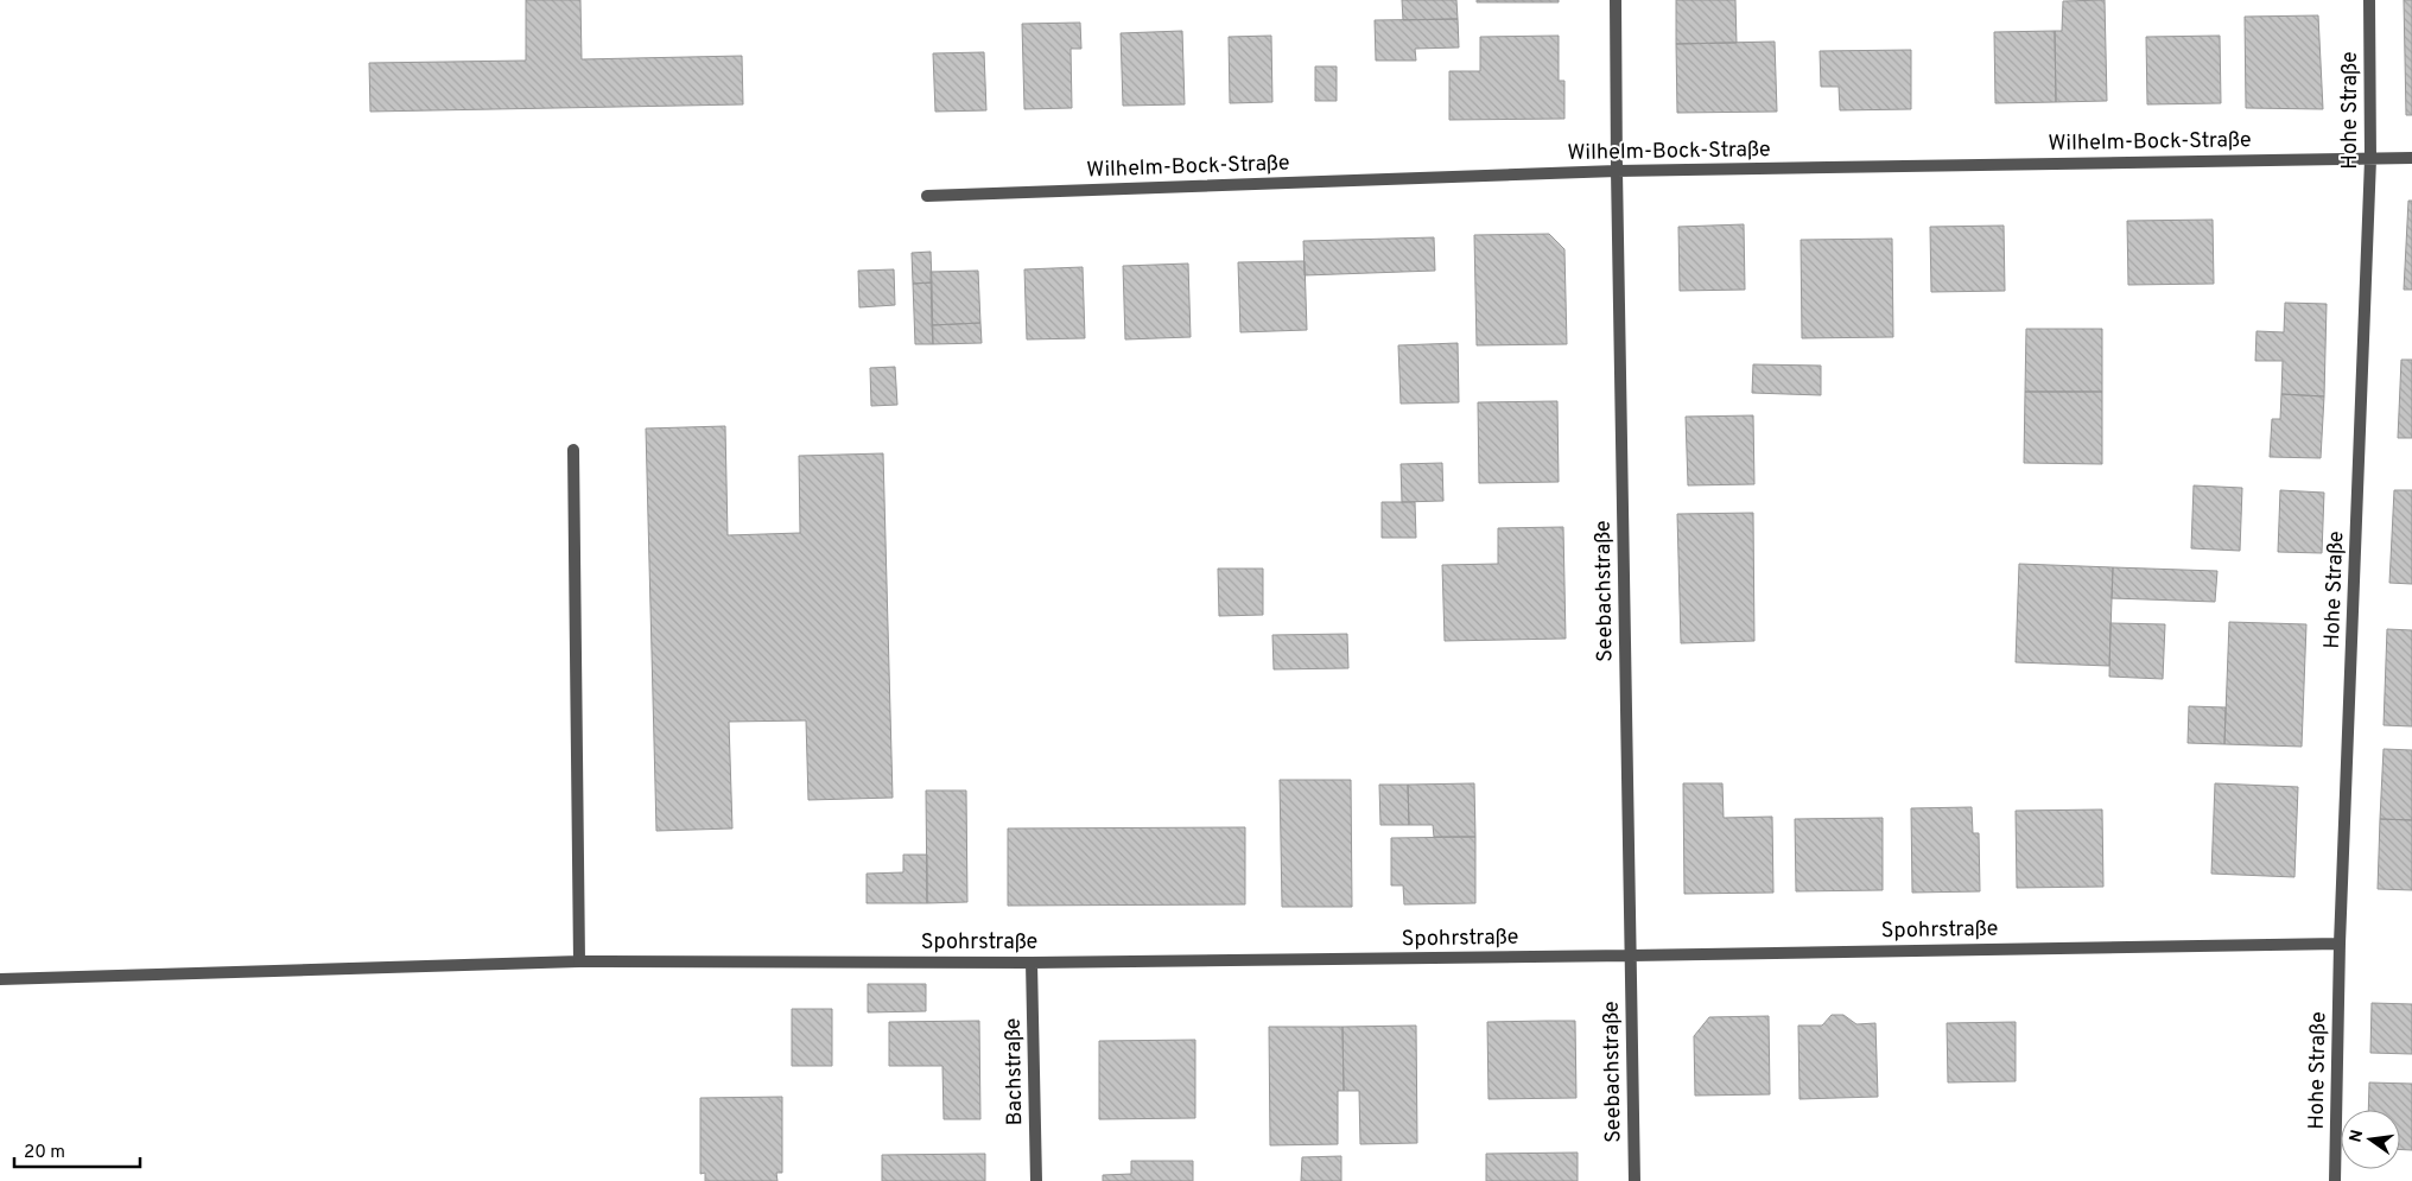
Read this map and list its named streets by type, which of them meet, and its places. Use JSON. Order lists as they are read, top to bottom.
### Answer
{
  "streets": {
    "street": [
      "Hohe Straße",
      "Wilhelm-Bock-Straße",
      "Seebachstraße",
      "Spohrstraße",
      "Bachstraße"
    ]
  },
  "crossings": [
    ["Hohe Straße", "Wilhelm-Bock-Straße"],
    ["Hohe Straße", "Spohrstraße"],
    ["Wilhelm-Bock-Straße", "Seebachstraße"],
    ["Seebachstraße", "Spohrstraße"],
    ["Spohrstraße", "Bachstraße"]
  ],
  "scale_bar": "20 m",
  "north": "left"
}
